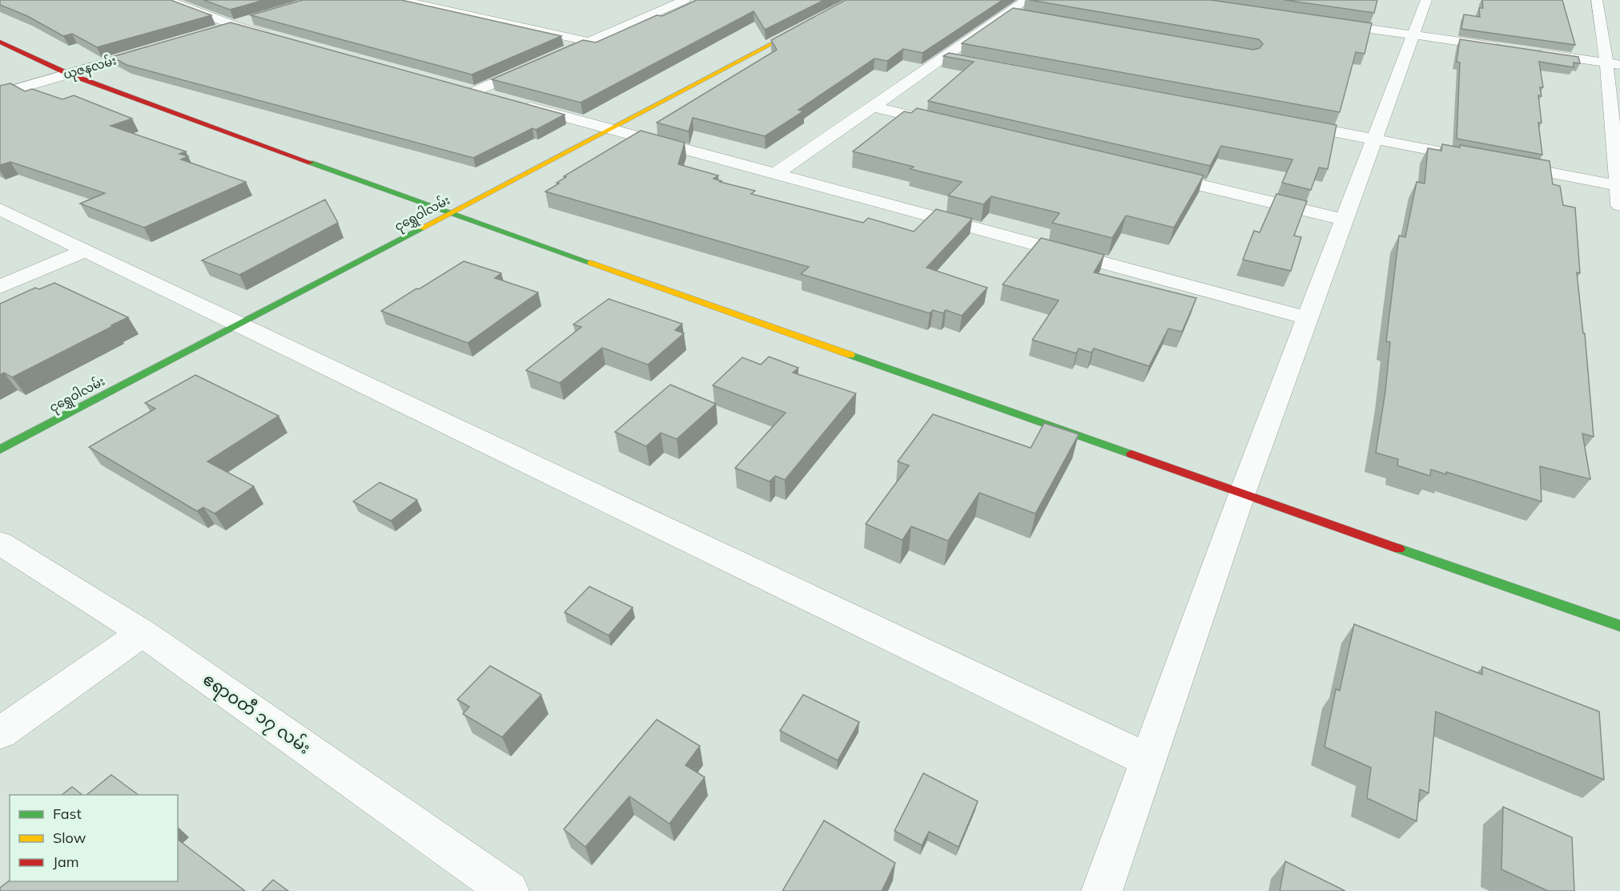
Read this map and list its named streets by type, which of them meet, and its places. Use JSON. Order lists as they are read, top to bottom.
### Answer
{
  "streets": {
    "street": ["ယုဇနလမ်း", "ငုရွှေဝါလမ်း", "ဧရာဝတီ ၁၇ လမ်း"]
  },
  "legend": ["Fast", "Slow", "Jam"]
}
